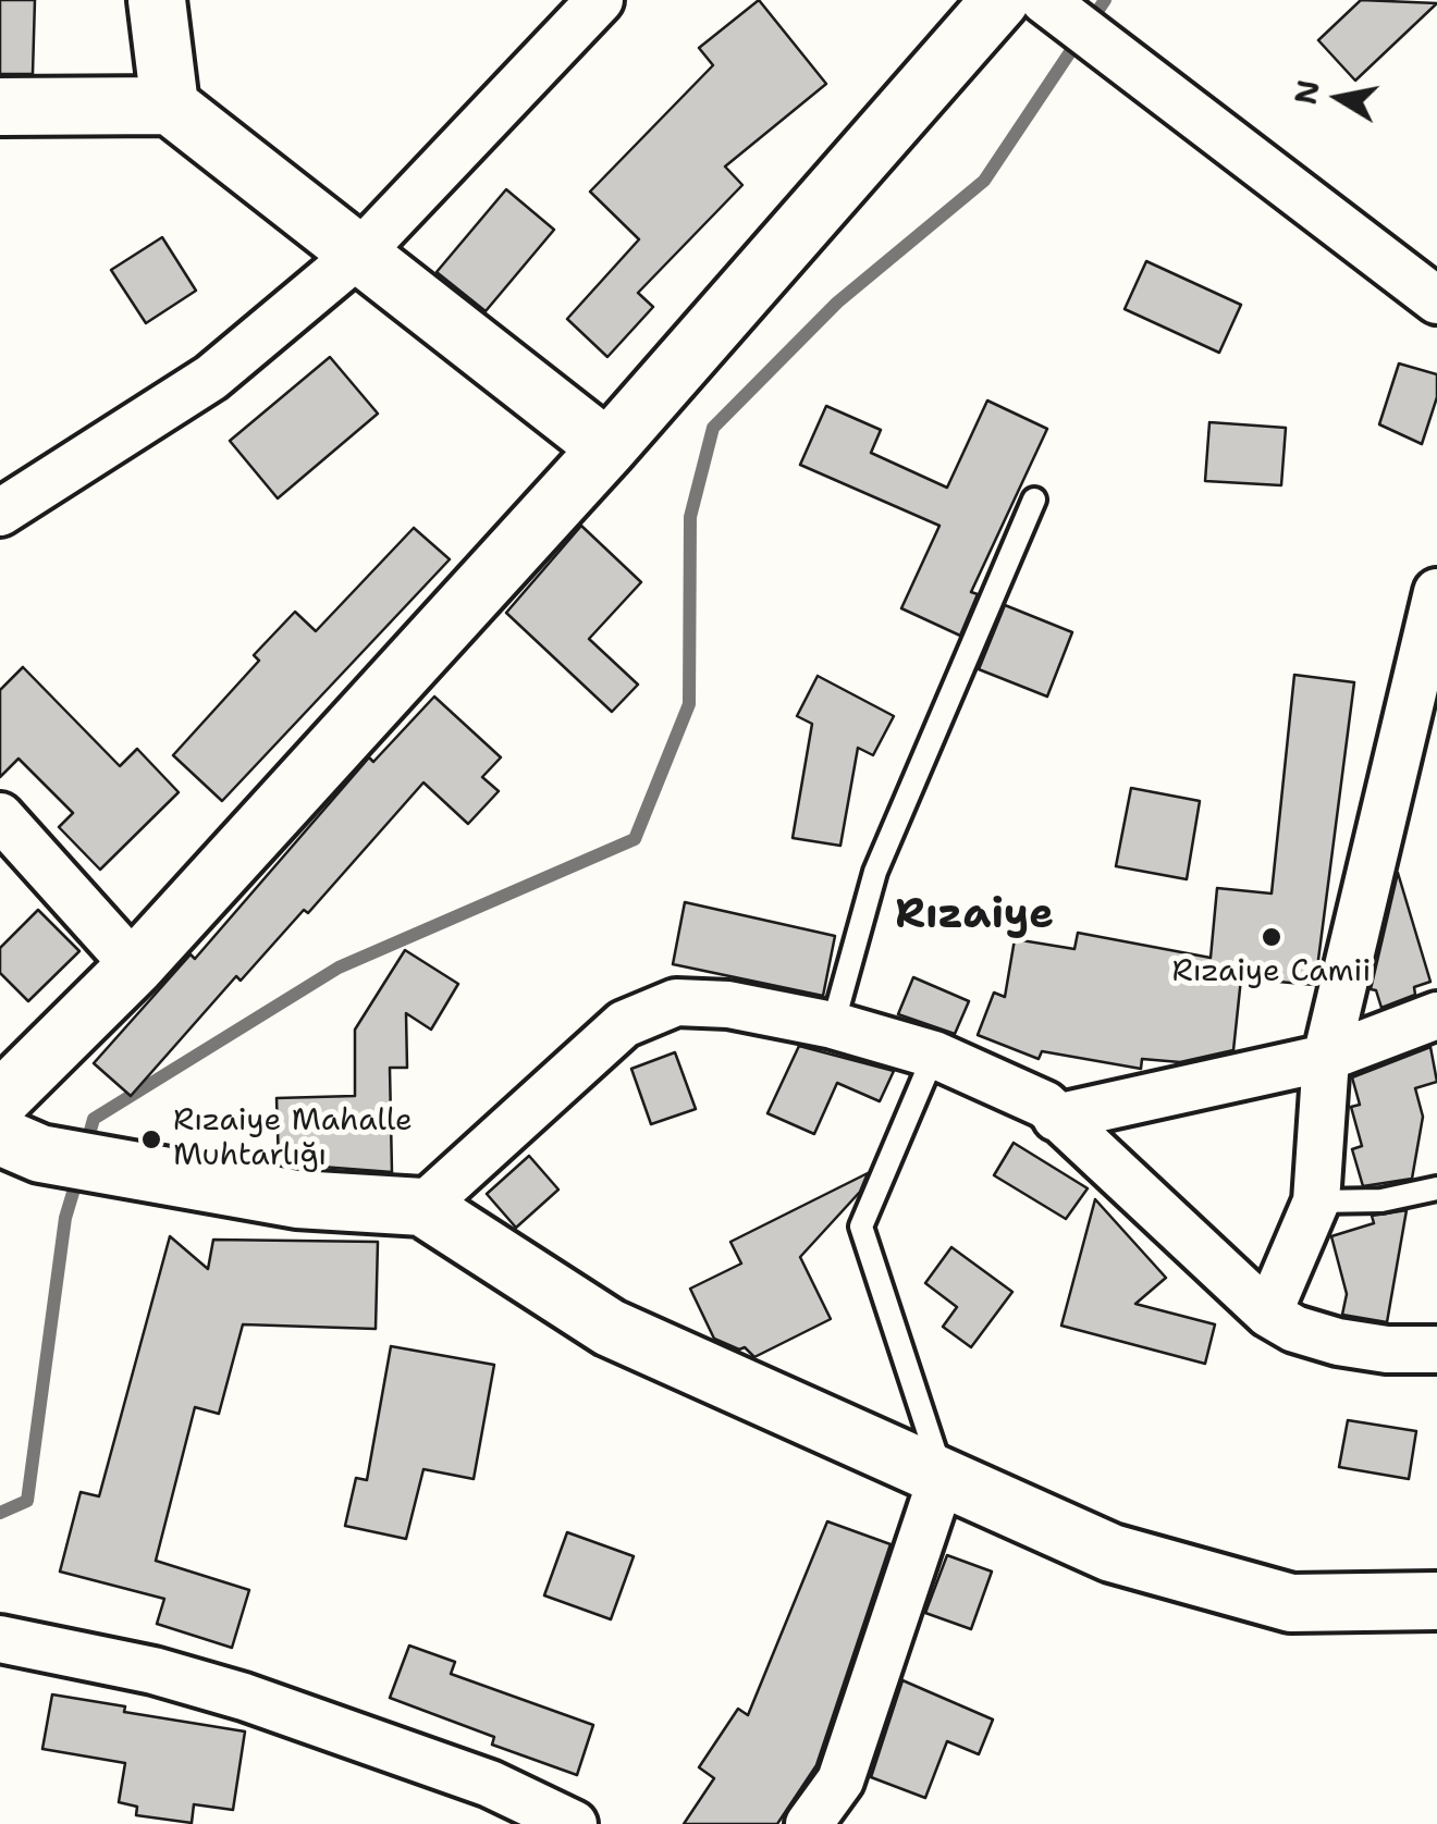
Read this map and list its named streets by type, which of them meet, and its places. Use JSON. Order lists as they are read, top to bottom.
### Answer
{
  "districts": ["Rızaiye"],
  "places": ["Rızaiye Camii", "Rızaiye Mahalle Muhtarlığı"],
  "north": "left"
}
